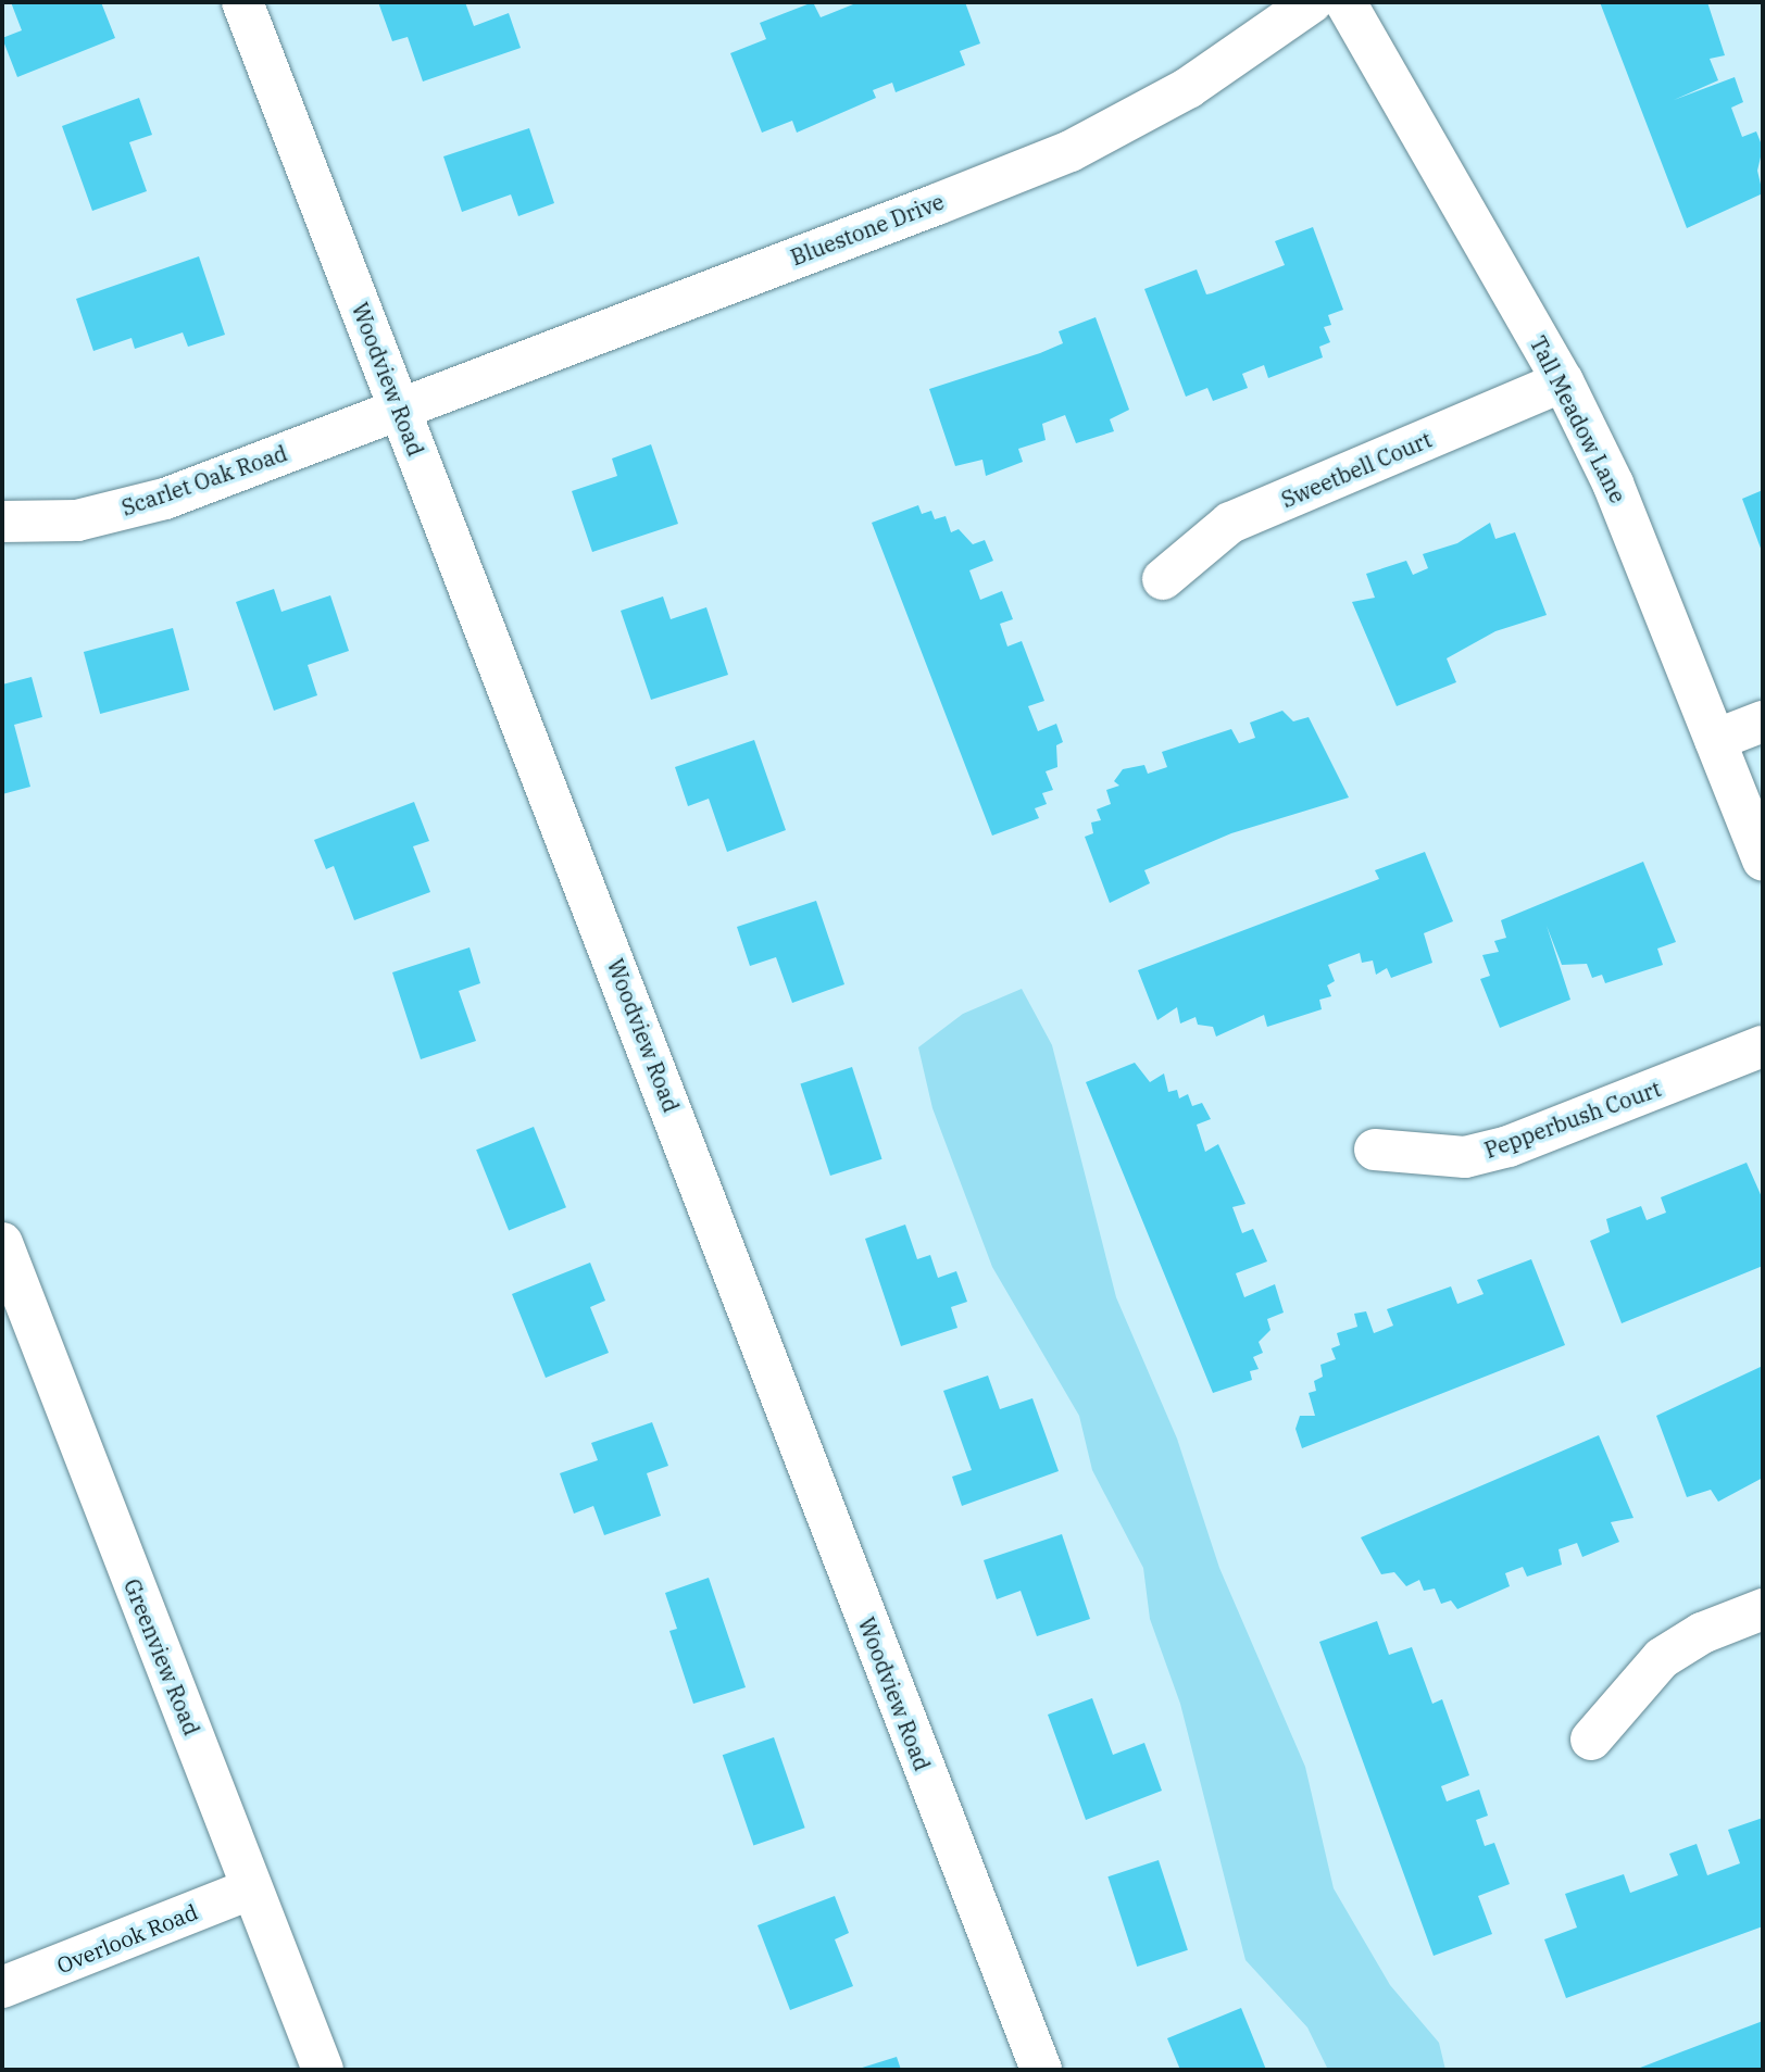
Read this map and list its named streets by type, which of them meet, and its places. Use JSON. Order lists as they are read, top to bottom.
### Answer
{
  "streets": {
    "street": [
      "Bluestone Drive",
      "Woodview Road",
      "Tall Meadow Lane",
      "Sweetbell Court",
      "Scarlet Oak Road",
      "Pepperbush Court",
      "Greenview Road",
      "Overlook Road"
    ]
  },
  "crossings": [
    ["Bluestone Drive", "Woodview Road"],
    ["Bluestone Drive", "Scarlet Oak Road"],
    ["Woodview Road", "Scarlet Oak Road"],
    ["Tall Meadow Lane", "Sweetbell Court"],
    ["Greenview Road", "Overlook Road"]
  ]
}
